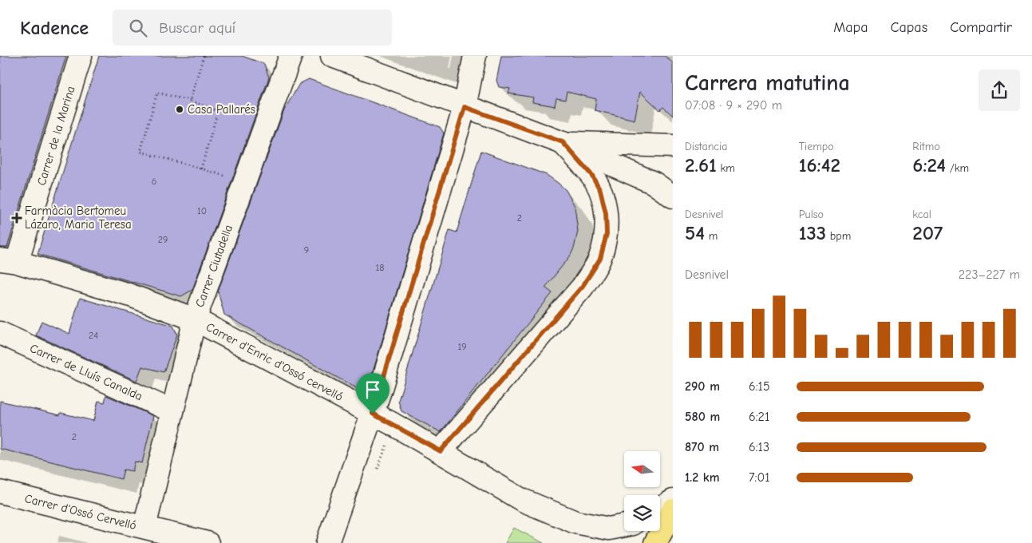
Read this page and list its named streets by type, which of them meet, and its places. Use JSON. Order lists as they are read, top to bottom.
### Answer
{
  "streets": {
    "street": [
      "Carrer de la Marina",
      "Carrer Ciutadella",
      "Carrer d'Enric d'Ossó cervelló",
      "Carrer de Lluís Canalda",
      "Carrer d'Ossó Cervelló"
    ]
  },
  "crossings": [
    ["Carrer de la Marina", "Carrer d'Enric d'Ossó cervelló"],
    ["Carrer Ciutadella", "Carrer d'Enric d'Ossó cervelló"],
    ["Carrer Ciutadella", "Carrer de Lluís Canalda"],
    ["Carrer Ciutadella", "Carrer d'Ossó Cervelló"]
  ],
  "places": {
    "other": ["Casa Pallarés"],
    "health": ["Farmàcia Bertomeu Lázaro, Maria Teresa"]
  },
  "house_numbers": [
    "6",
    "10",
    "2",
    "29",
    "9",
    "18",
    "24",
    "19",
    "2"
  ],
  "north": "left",
  "page": {
    "header": "Kadence",
    "search": "Buscar aquí",
    "nav": ["Mapa", "Capas", "Compartir"],
    "heading": ["Carrera matutina", "07:08 · 9 × 290 m"],
    "stats": [
      ["Distancia", "2.61 km"],
      ["Tiempo", "16:42"],
      ["Ritmo", "6:24 /km"],
      ["Desnivel", "54 m"],
      ["Pulso", "133 bpm"],
      ["kcal", "207"]
    ],
    "chart": ["Desnivel", "223–227 m"],
    "list": [
      {
        "name": "290 m",
        "note": "6:15"
      },
      {
        "name": "580 m",
        "note": "6:21"
      },
      {
        "name": "870 m",
        "note": "6:13"
      },
      {
        "name": "1.2 km",
        "note": "7:01"
      }
    ]
  }
}
